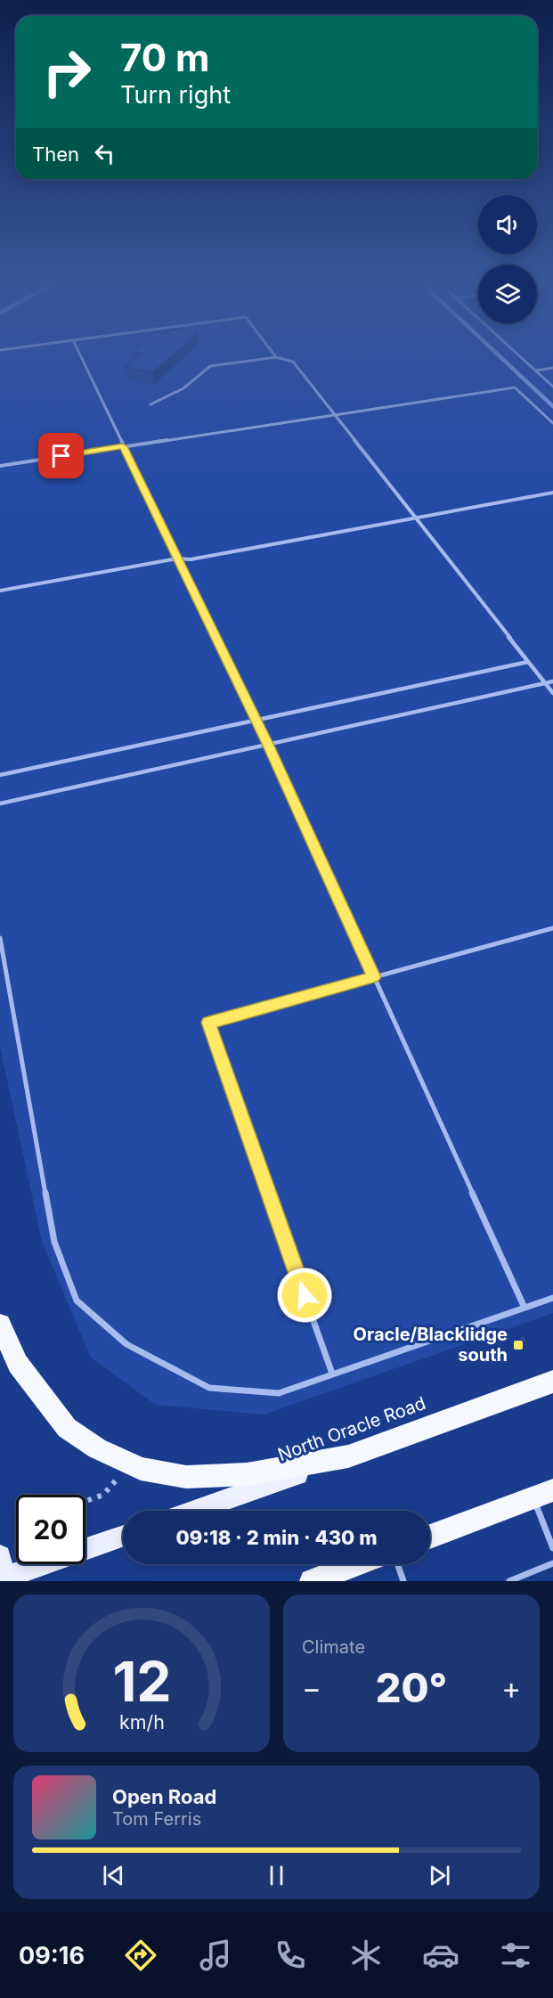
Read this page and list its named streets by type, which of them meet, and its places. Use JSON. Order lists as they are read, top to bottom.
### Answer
{
  "streets": {
    "highway": ["North Oracle Road"]
  },
  "places": {
    "transit": ["Oracle/Blacklidge south"]
  },
  "page": {
    "turn": ["70 m", "Turn right"],
    "then": "Then",
    "limit": "20",
    "trip": "09:18 · 2 min · 430 m",
    "tile": "Climate",
    "heat": ["−", "20°", "+"],
    "song": ["Open Road", "Tom Ferris"],
    "tabs": "09:16",
    "gauge": ["12", "km/h"]
  }
}
